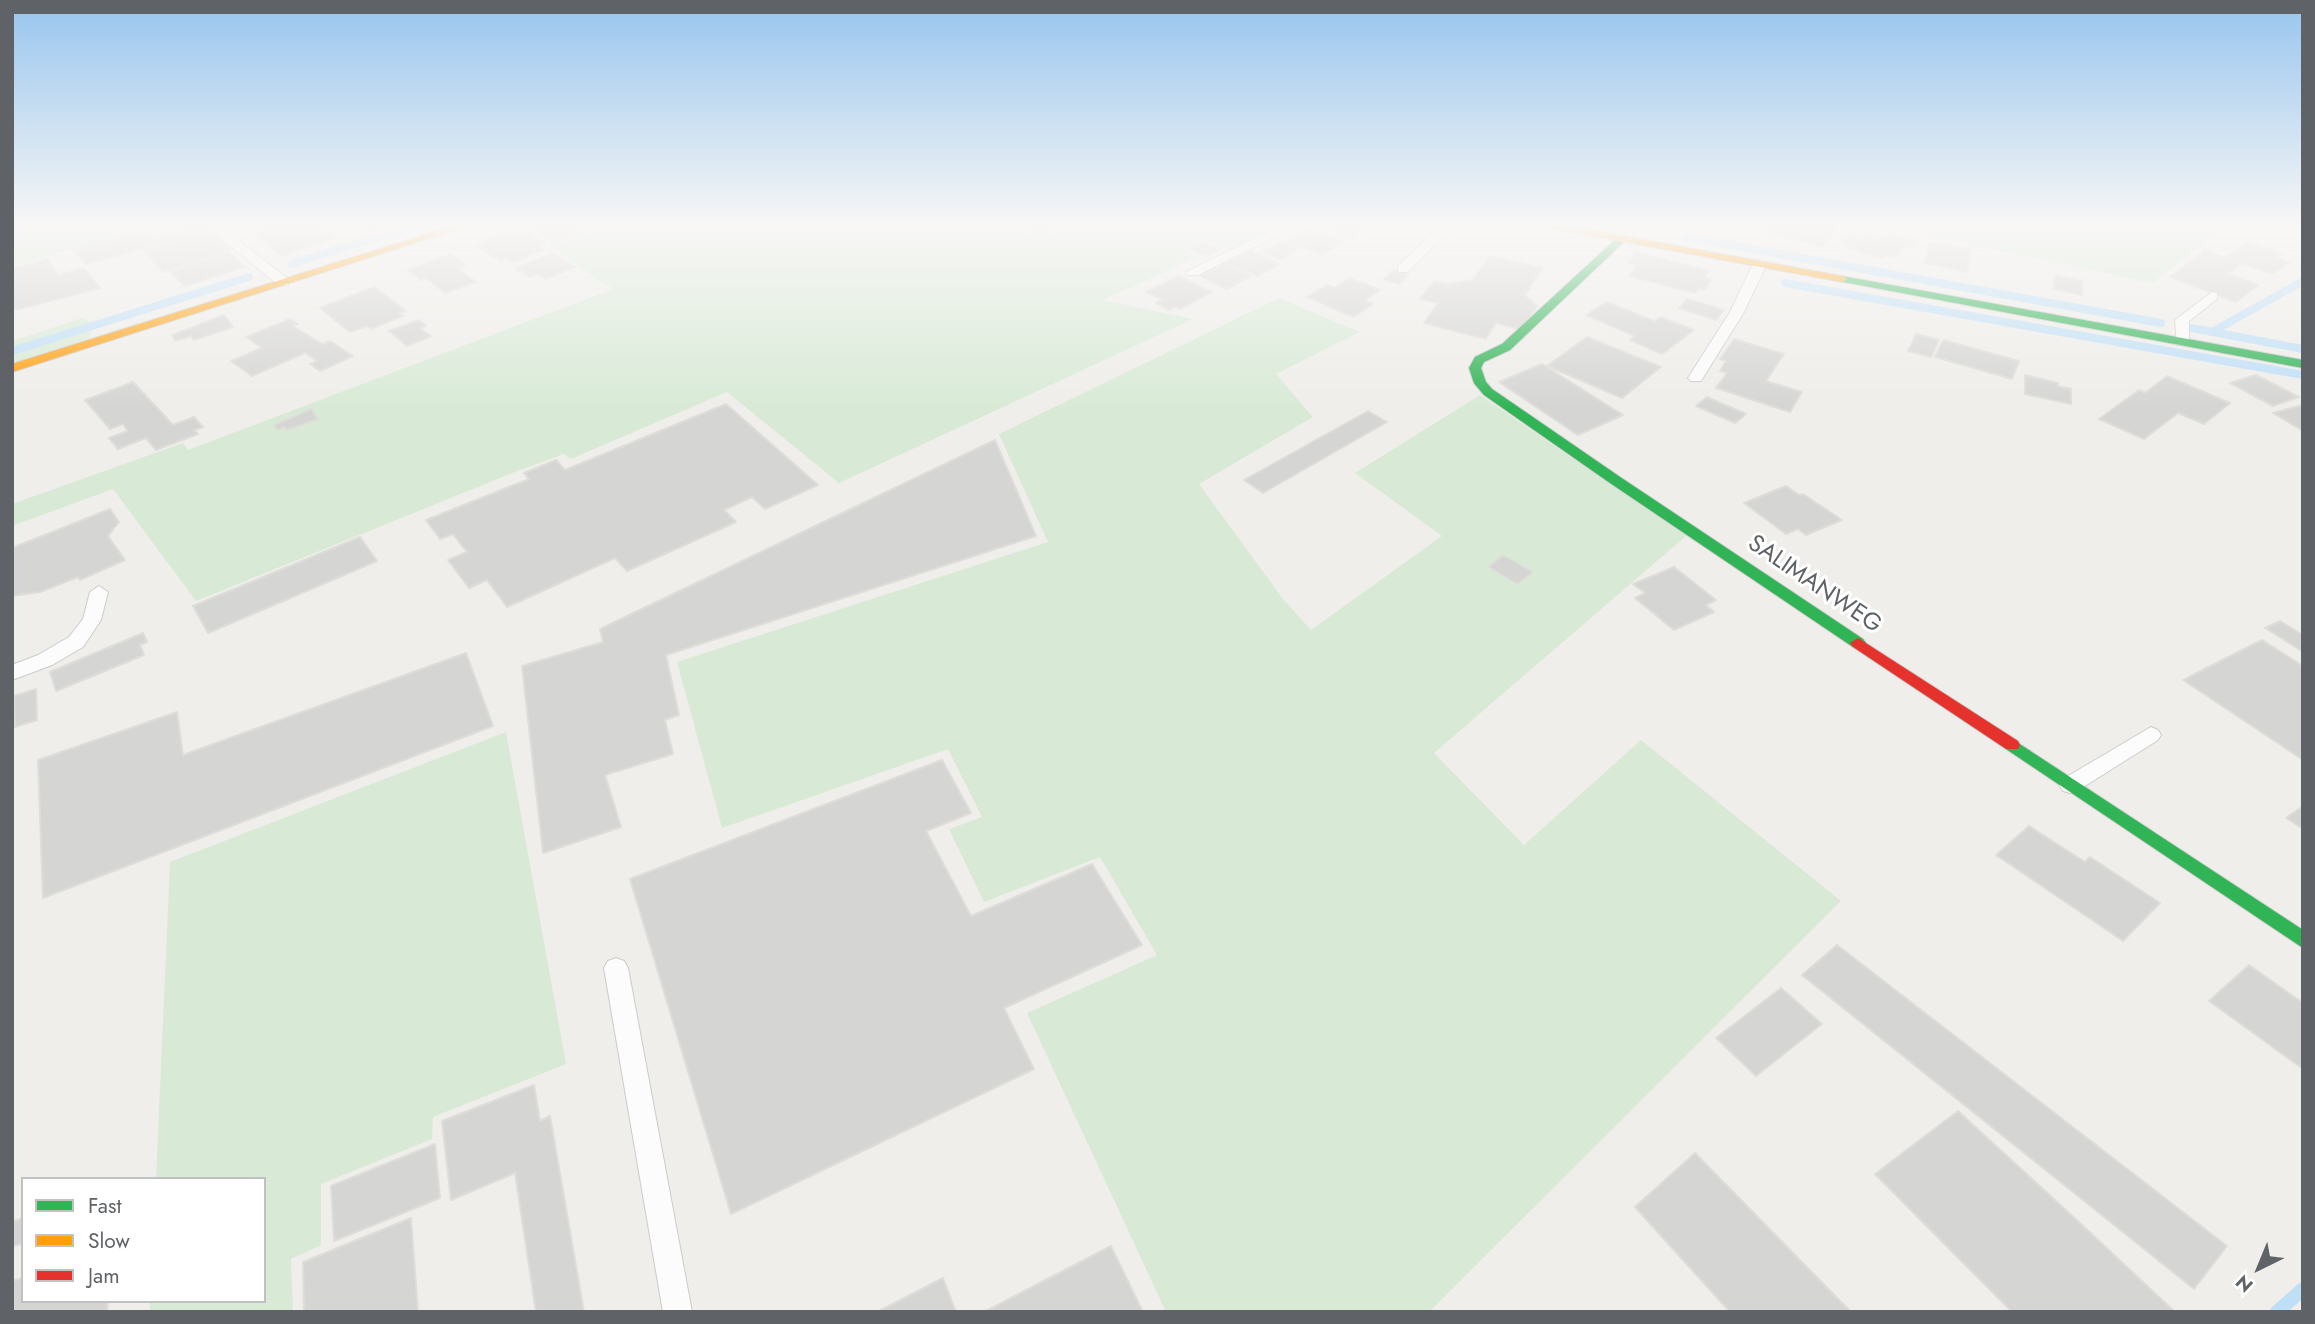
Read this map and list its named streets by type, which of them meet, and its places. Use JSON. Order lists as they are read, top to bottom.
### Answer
{
  "streets": {
    "street": ["SALIMANWEG"]
  },
  "legend": ["Fast", "Slow", "Jam"],
  "north": "bottom left"
}
